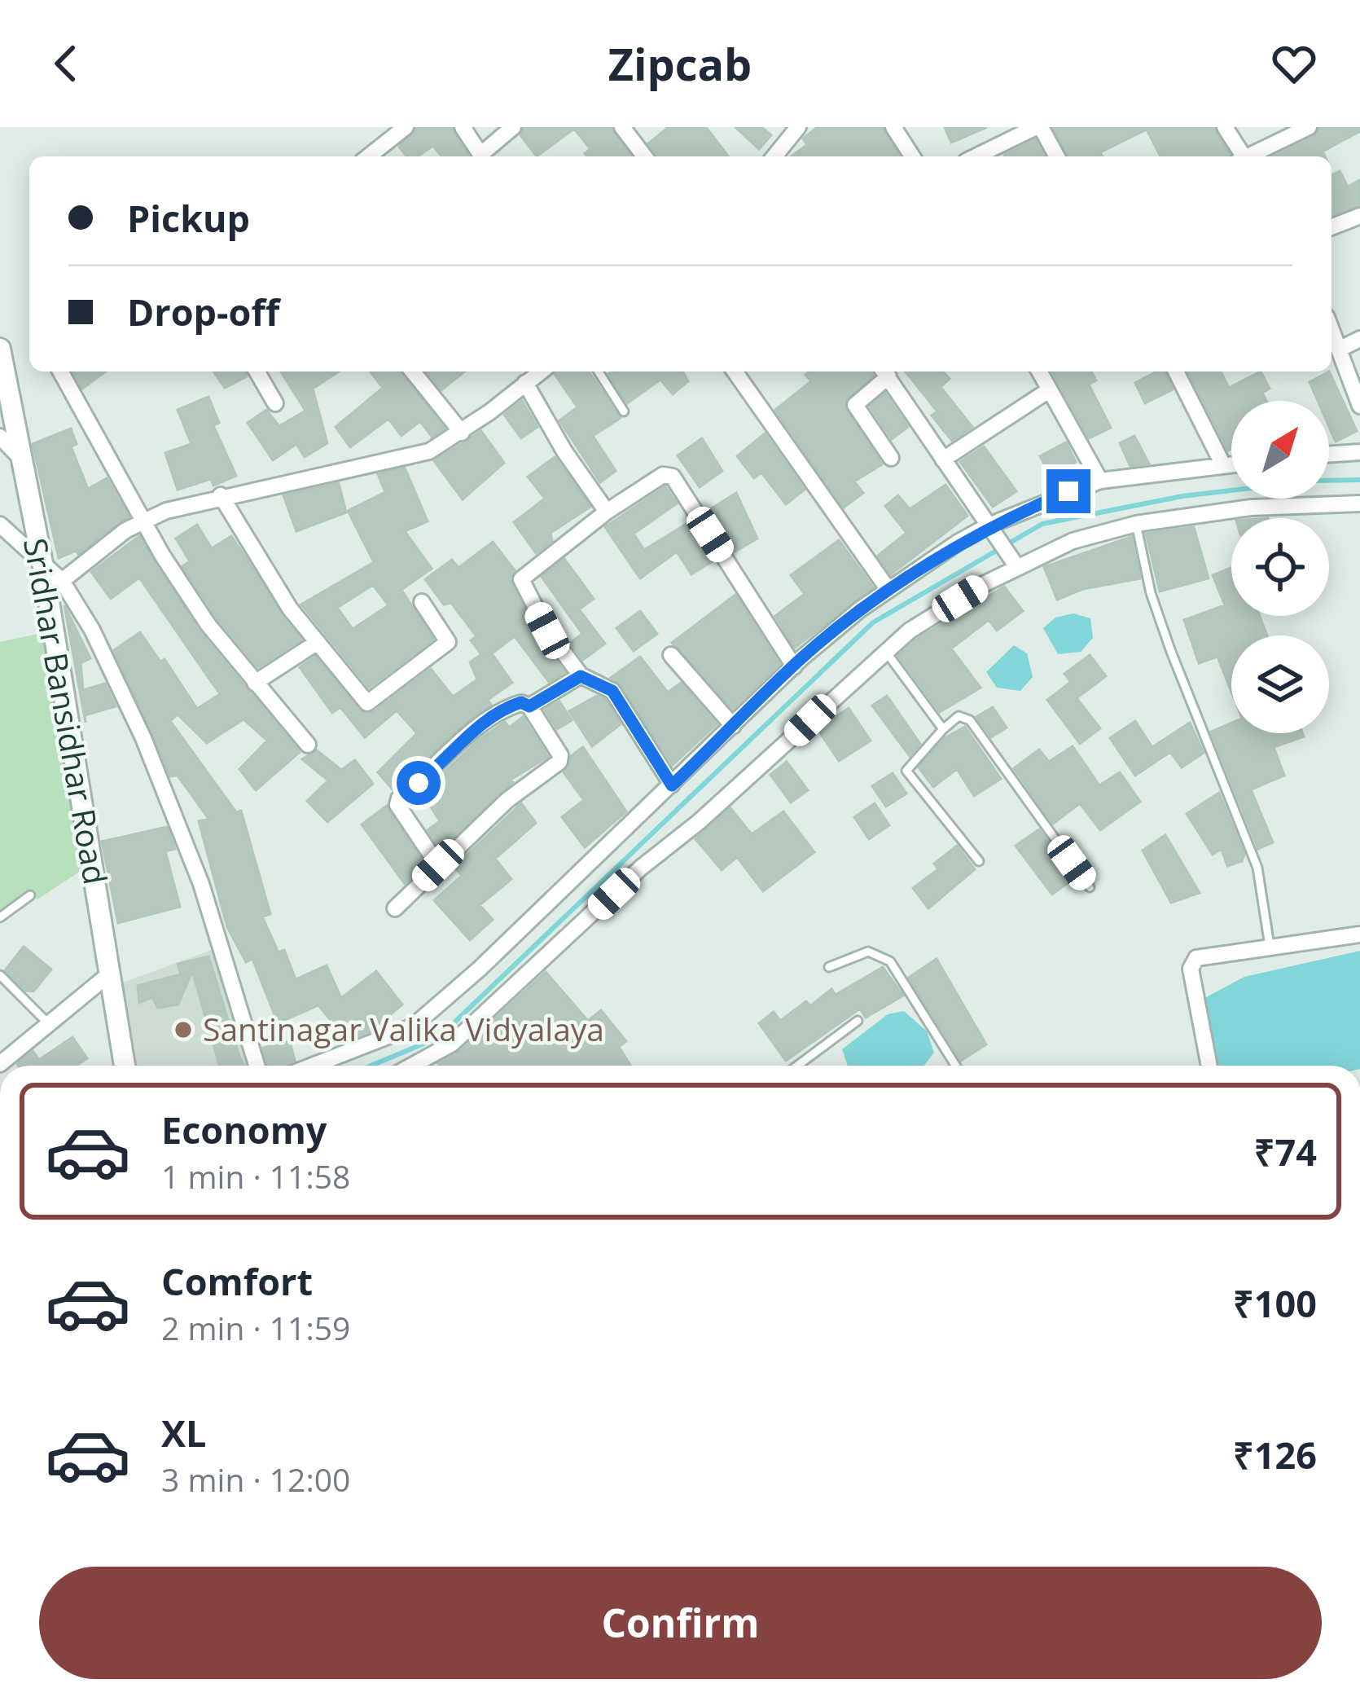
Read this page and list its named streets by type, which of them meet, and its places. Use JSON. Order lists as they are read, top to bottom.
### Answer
{
  "streets": {
    "street": ["Sridhar Bansidhar Road"]
  },
  "places": ["Santinagar Valika Vidyalaya"],
  "north": "top right",
  "page": {
    "header": "Zipcab",
    "banner": ["Pickup", "Drop-off"],
    "list": [
      {
        "name": "Economy",
        "note": "1 min · 11:58",
        "value": "₹74"
      },
      {
        "name": "Comfort",
        "note": "2 min · 11:59",
        "value": "₹100"
      },
      {
        "name": "XL",
        "note": "3 min · 12:00",
        "value": "₹126"
      }
    ],
    "buttons": "Confirm"
  }
}
